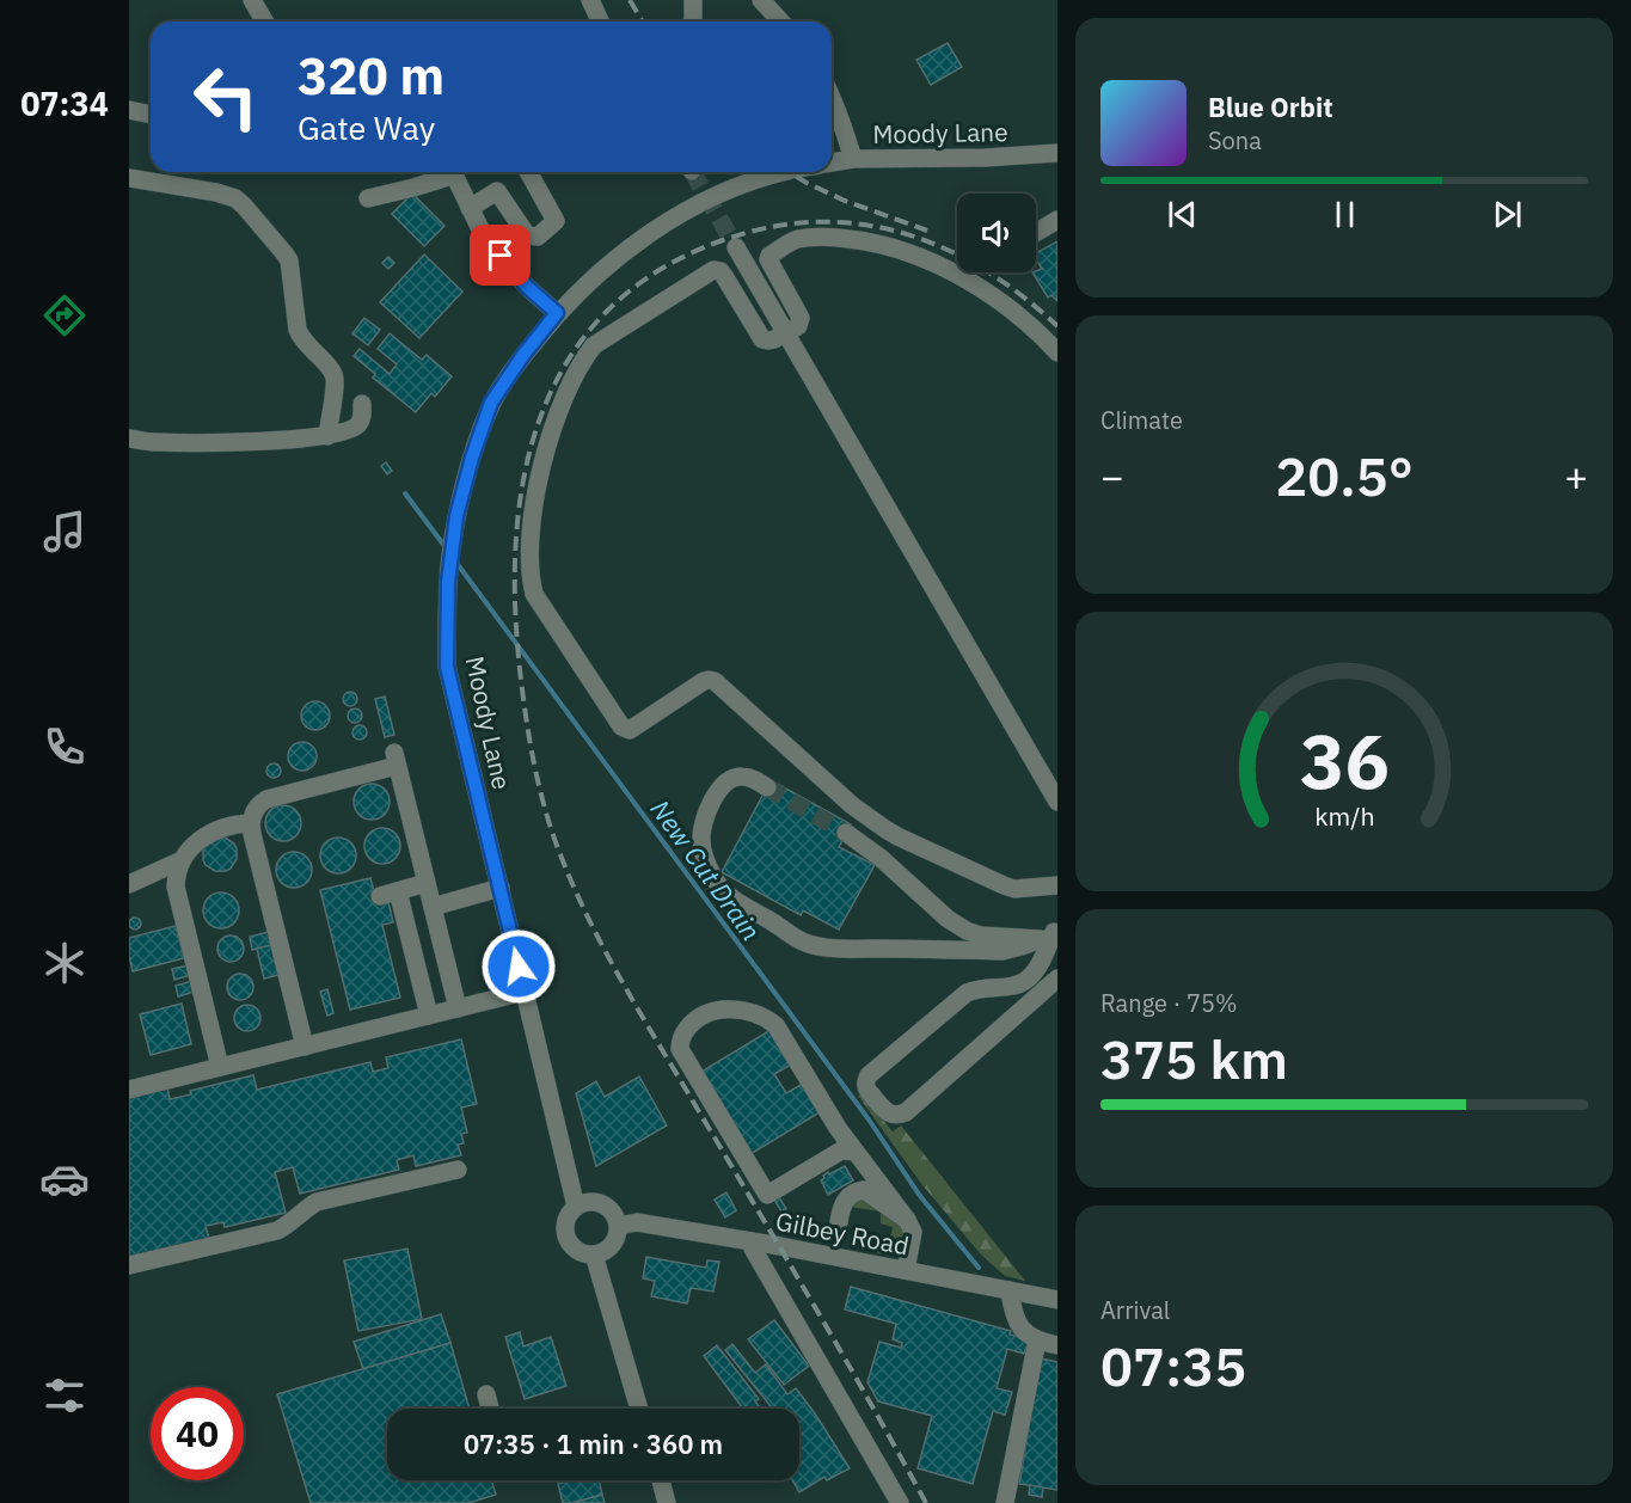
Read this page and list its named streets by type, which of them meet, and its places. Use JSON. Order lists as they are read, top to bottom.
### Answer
{
  "streets": {
    "street": ["Moody Lane", "Gilbey Road"]
  },
  "crossings": [
    ["Moody Lane", "Gilbey Road"]
  ],
  "water": ["New Cut Drain"],
  "page": {
    "tabs": "07:34",
    "turn": ["320 m", "Gate Way"],
    "song": ["Blue Orbit", "Sona"],
    "tile": [
      "Climate",
      ["Range · 75%", "375 km"],
      ["Arrival", "07:35"]
    ],
    "heat": ["−", "20.5°", "+"],
    "limit": "40",
    "trip": "07:35 · 1 min · 360 m",
    "gauge": ["36", "km/h"]
  }
}
